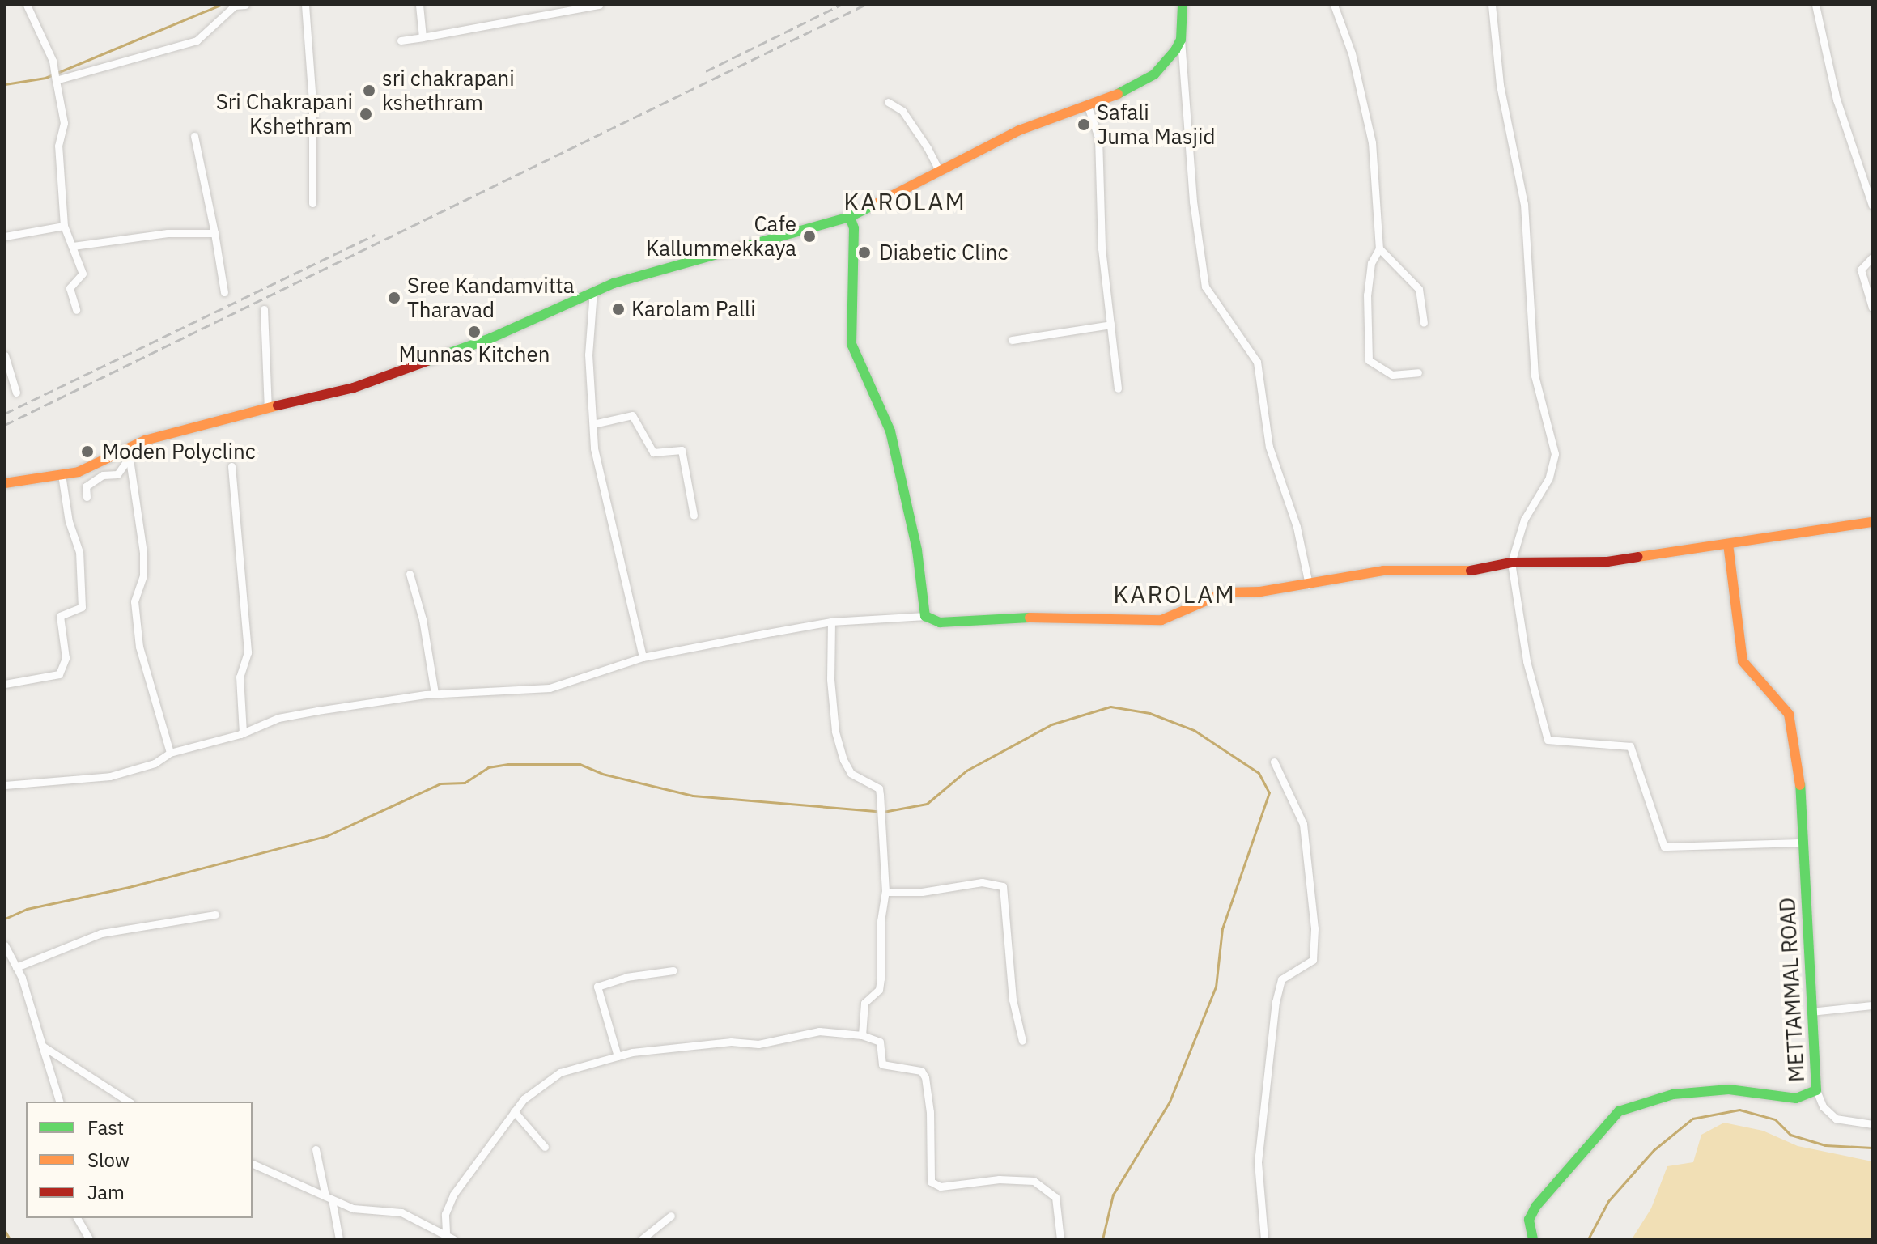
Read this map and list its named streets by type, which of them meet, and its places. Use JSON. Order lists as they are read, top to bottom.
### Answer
{
  "streets": {
    "main road": ["METTAMMAL ROAD"]
  },
  "districts": ["KAROLAM", "KAROLAM"],
  "places": [
    "sri chakrapani kshethram",
    "Sri Chakrapani Kshethram",
    "Safali Juma Masjid",
    "Cafe Kallummekkaya",
    "Diabetic Clinc",
    "Sree Kandamvitta Tharavad",
    "Karolam Palli",
    "Munnas Kitchen",
    "Moden Polyclinc"
  ],
  "legend": ["Fast", "Slow", "Jam"]
}
